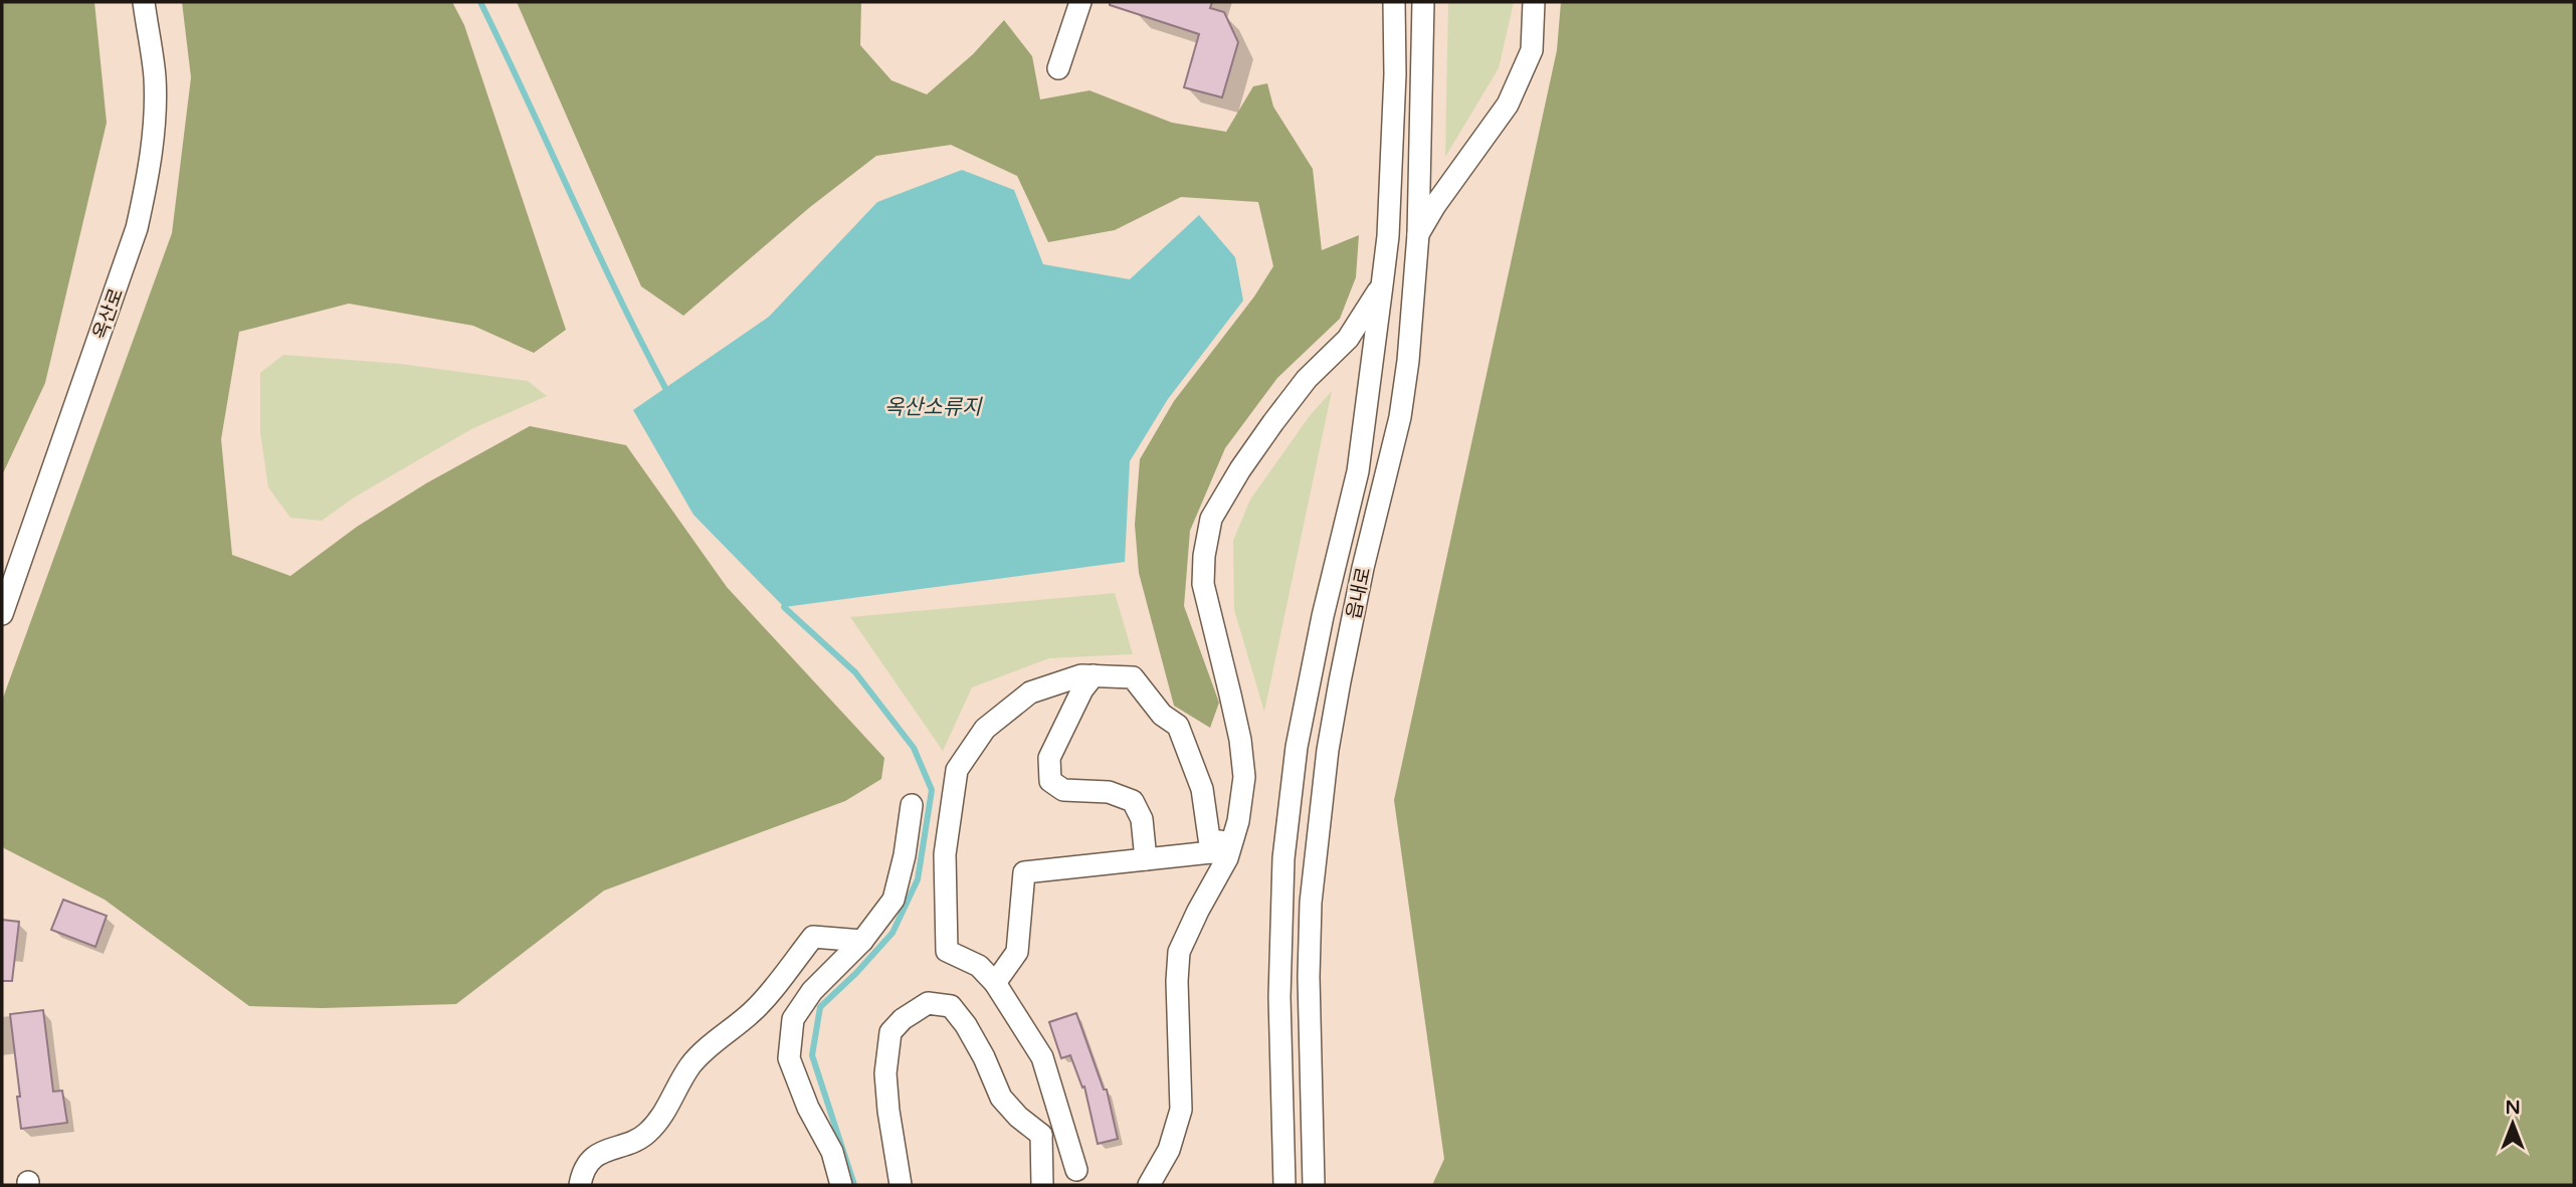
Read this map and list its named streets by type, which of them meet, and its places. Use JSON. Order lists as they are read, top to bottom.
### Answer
{
  "streets": {
    "street": ["옥산로", "읍내로"]
  },
  "water": ["옥산소류지"],
  "north": "top"
}
